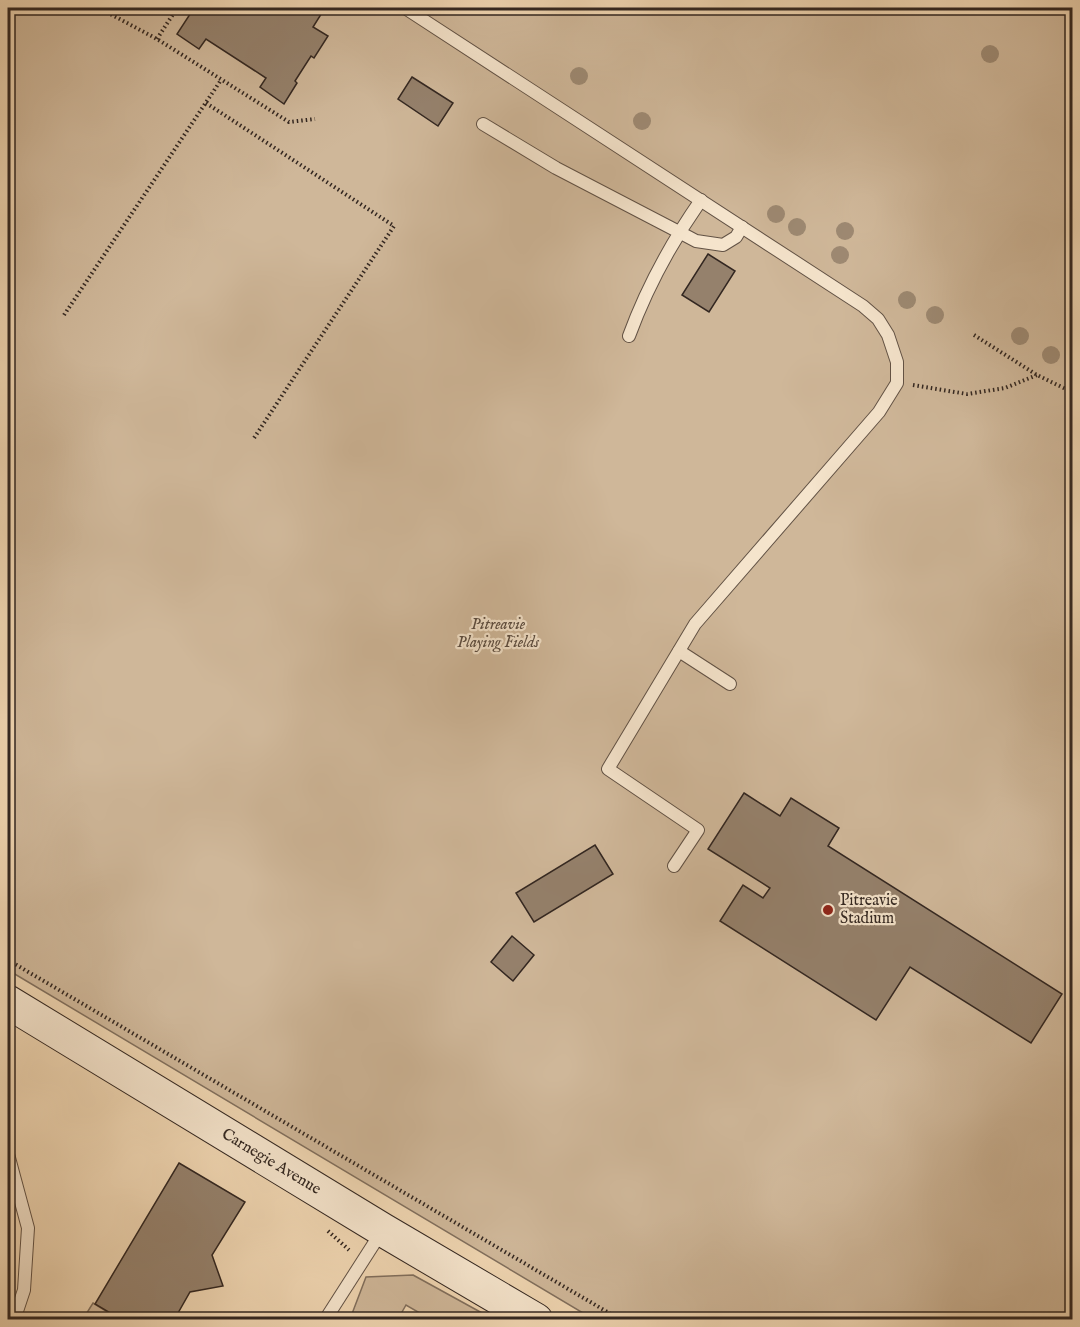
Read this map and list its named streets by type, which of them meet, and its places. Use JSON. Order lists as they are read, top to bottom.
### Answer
{
  "streets": {
    "street": ["Carnegie Avenue"]
  },
  "parks": ["Pitreavie Playing Fields"],
  "places": ["Pitreavie Stadium"]
}
